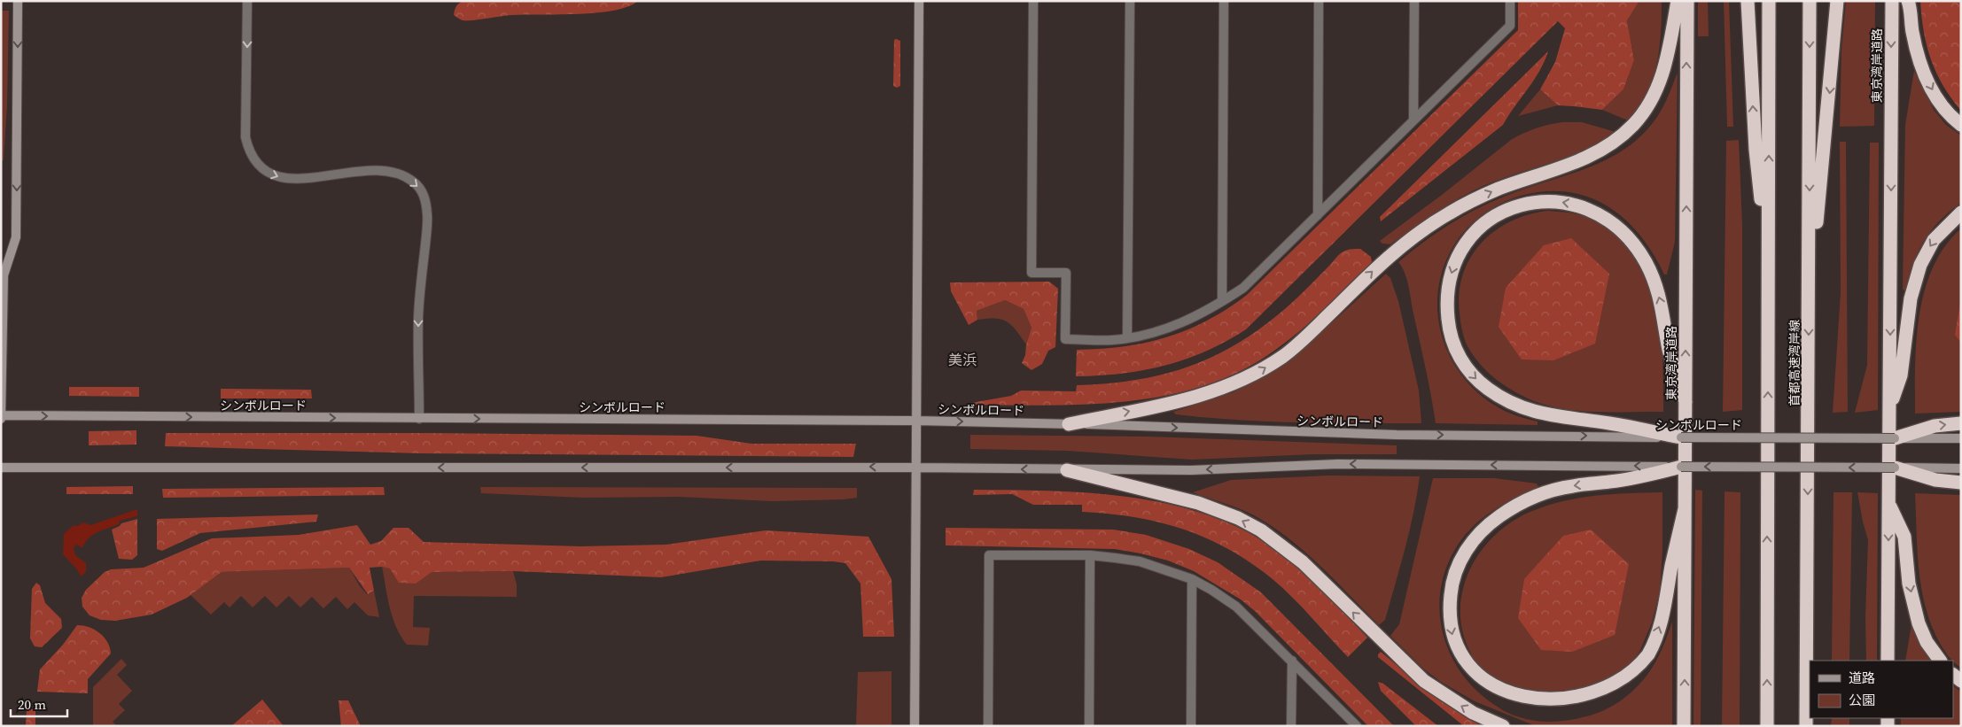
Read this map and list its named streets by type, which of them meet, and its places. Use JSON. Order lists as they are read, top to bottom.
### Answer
{
  "streets": {
    "highway": ["東京湾岸道路", "首都高速湾岸線"],
    "main road": ["シンボルロード"]
  },
  "districts": ["美浜"],
  "legend": ["道路", "公園"],
  "scale_bar": "20 m"
}
